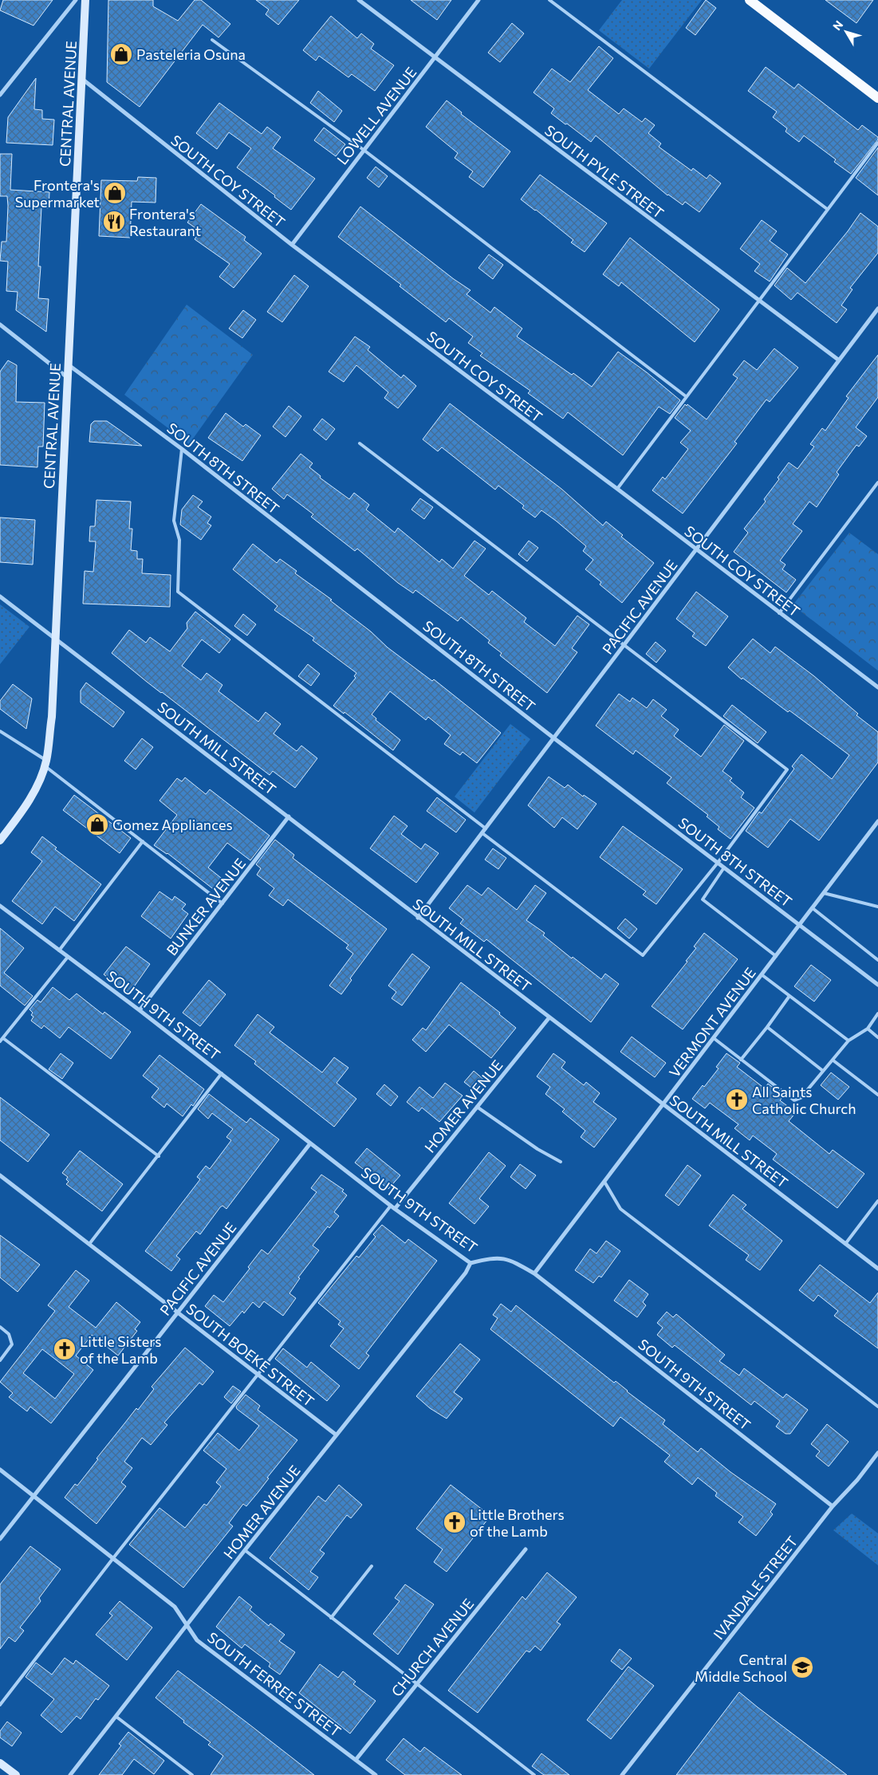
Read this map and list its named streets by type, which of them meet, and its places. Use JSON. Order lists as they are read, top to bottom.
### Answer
{
  "streets": {
    "main road": ["CENTRAL AVENUE"],
    "street": [
      "LOWELL AVENUE",
      "SOUTH PYLE STREET",
      "SOUTH COY STREET",
      "SOUTH 8TH STREET",
      "PACIFIC AVENUE",
      "SOUTH MILL STREET",
      "BUNKER AVENUE",
      "SOUTH 9TH STREET",
      "VERMONT AVENUE",
      "HOMER AVENUE",
      "SOUTH BOEKE STREET",
      "IVANDALE STREET",
      "CHURCH AVENUE",
      "SOUTH FERREE STREET"
    ]
  },
  "crossings": [
    ["CENTRAL AVENUE", "SOUTH COY STREET"],
    ["CENTRAL AVENUE", "SOUTH 8TH STREET"],
    ["CENTRAL AVENUE", "SOUTH MILL STREET"],
    ["LOWELL AVENUE", "SOUTH PYLE STREET"],
    ["LOWELL AVENUE", "SOUTH COY STREET"],
    ["SOUTH PYLE STREET", "PACIFIC AVENUE"],
    ["SOUTH COY STREET", "PACIFIC AVENUE"],
    ["SOUTH 8TH STREET", "PACIFIC AVENUE"],
    ["SOUTH 8TH STREET", "VERMONT AVENUE"],
    ["PACIFIC AVENUE", "SOUTH MILL STREET"],
    ["PACIFIC AVENUE", "SOUTH 9TH STREET"],
    ["PACIFIC AVENUE", "SOUTH BOEKE STREET"],
    ["PACIFIC AVENUE", "SOUTH FERREE STREET"],
    ["SOUTH MILL STREET", "BUNKER AVENUE"],
    ["SOUTH MILL STREET", "VERMONT AVENUE"],
    ["SOUTH MILL STREET", "HOMER AVENUE"],
    ["BUNKER AVENUE", "SOUTH 9TH STREET"],
    ["SOUTH 9TH STREET", "VERMONT AVENUE"],
    ["SOUTH 9TH STREET", "HOMER AVENUE"],
    ["SOUTH 9TH STREET", "IVANDALE STREET"],
    ["HOMER AVENUE", "SOUTH BOEKE STREET"],
    ["HOMER AVENUE", "SOUTH FERREE STREET"],
    ["CHURCH AVENUE", "SOUTH FERREE STREET"]
  ],
  "places": {
    "shop": ["Pasteleria Osuna", "Frontera's Supermarket", "Gomez Appliances"],
    "restaurant": ["Frontera's Restaurant"],
    "church": ["All Saints Catholic Church", "Little Sisters of the Lamb", "Little Brothers of the Lamb"],
    "school or university": ["Central Middle School"]
  },
  "north": "top left"
}
